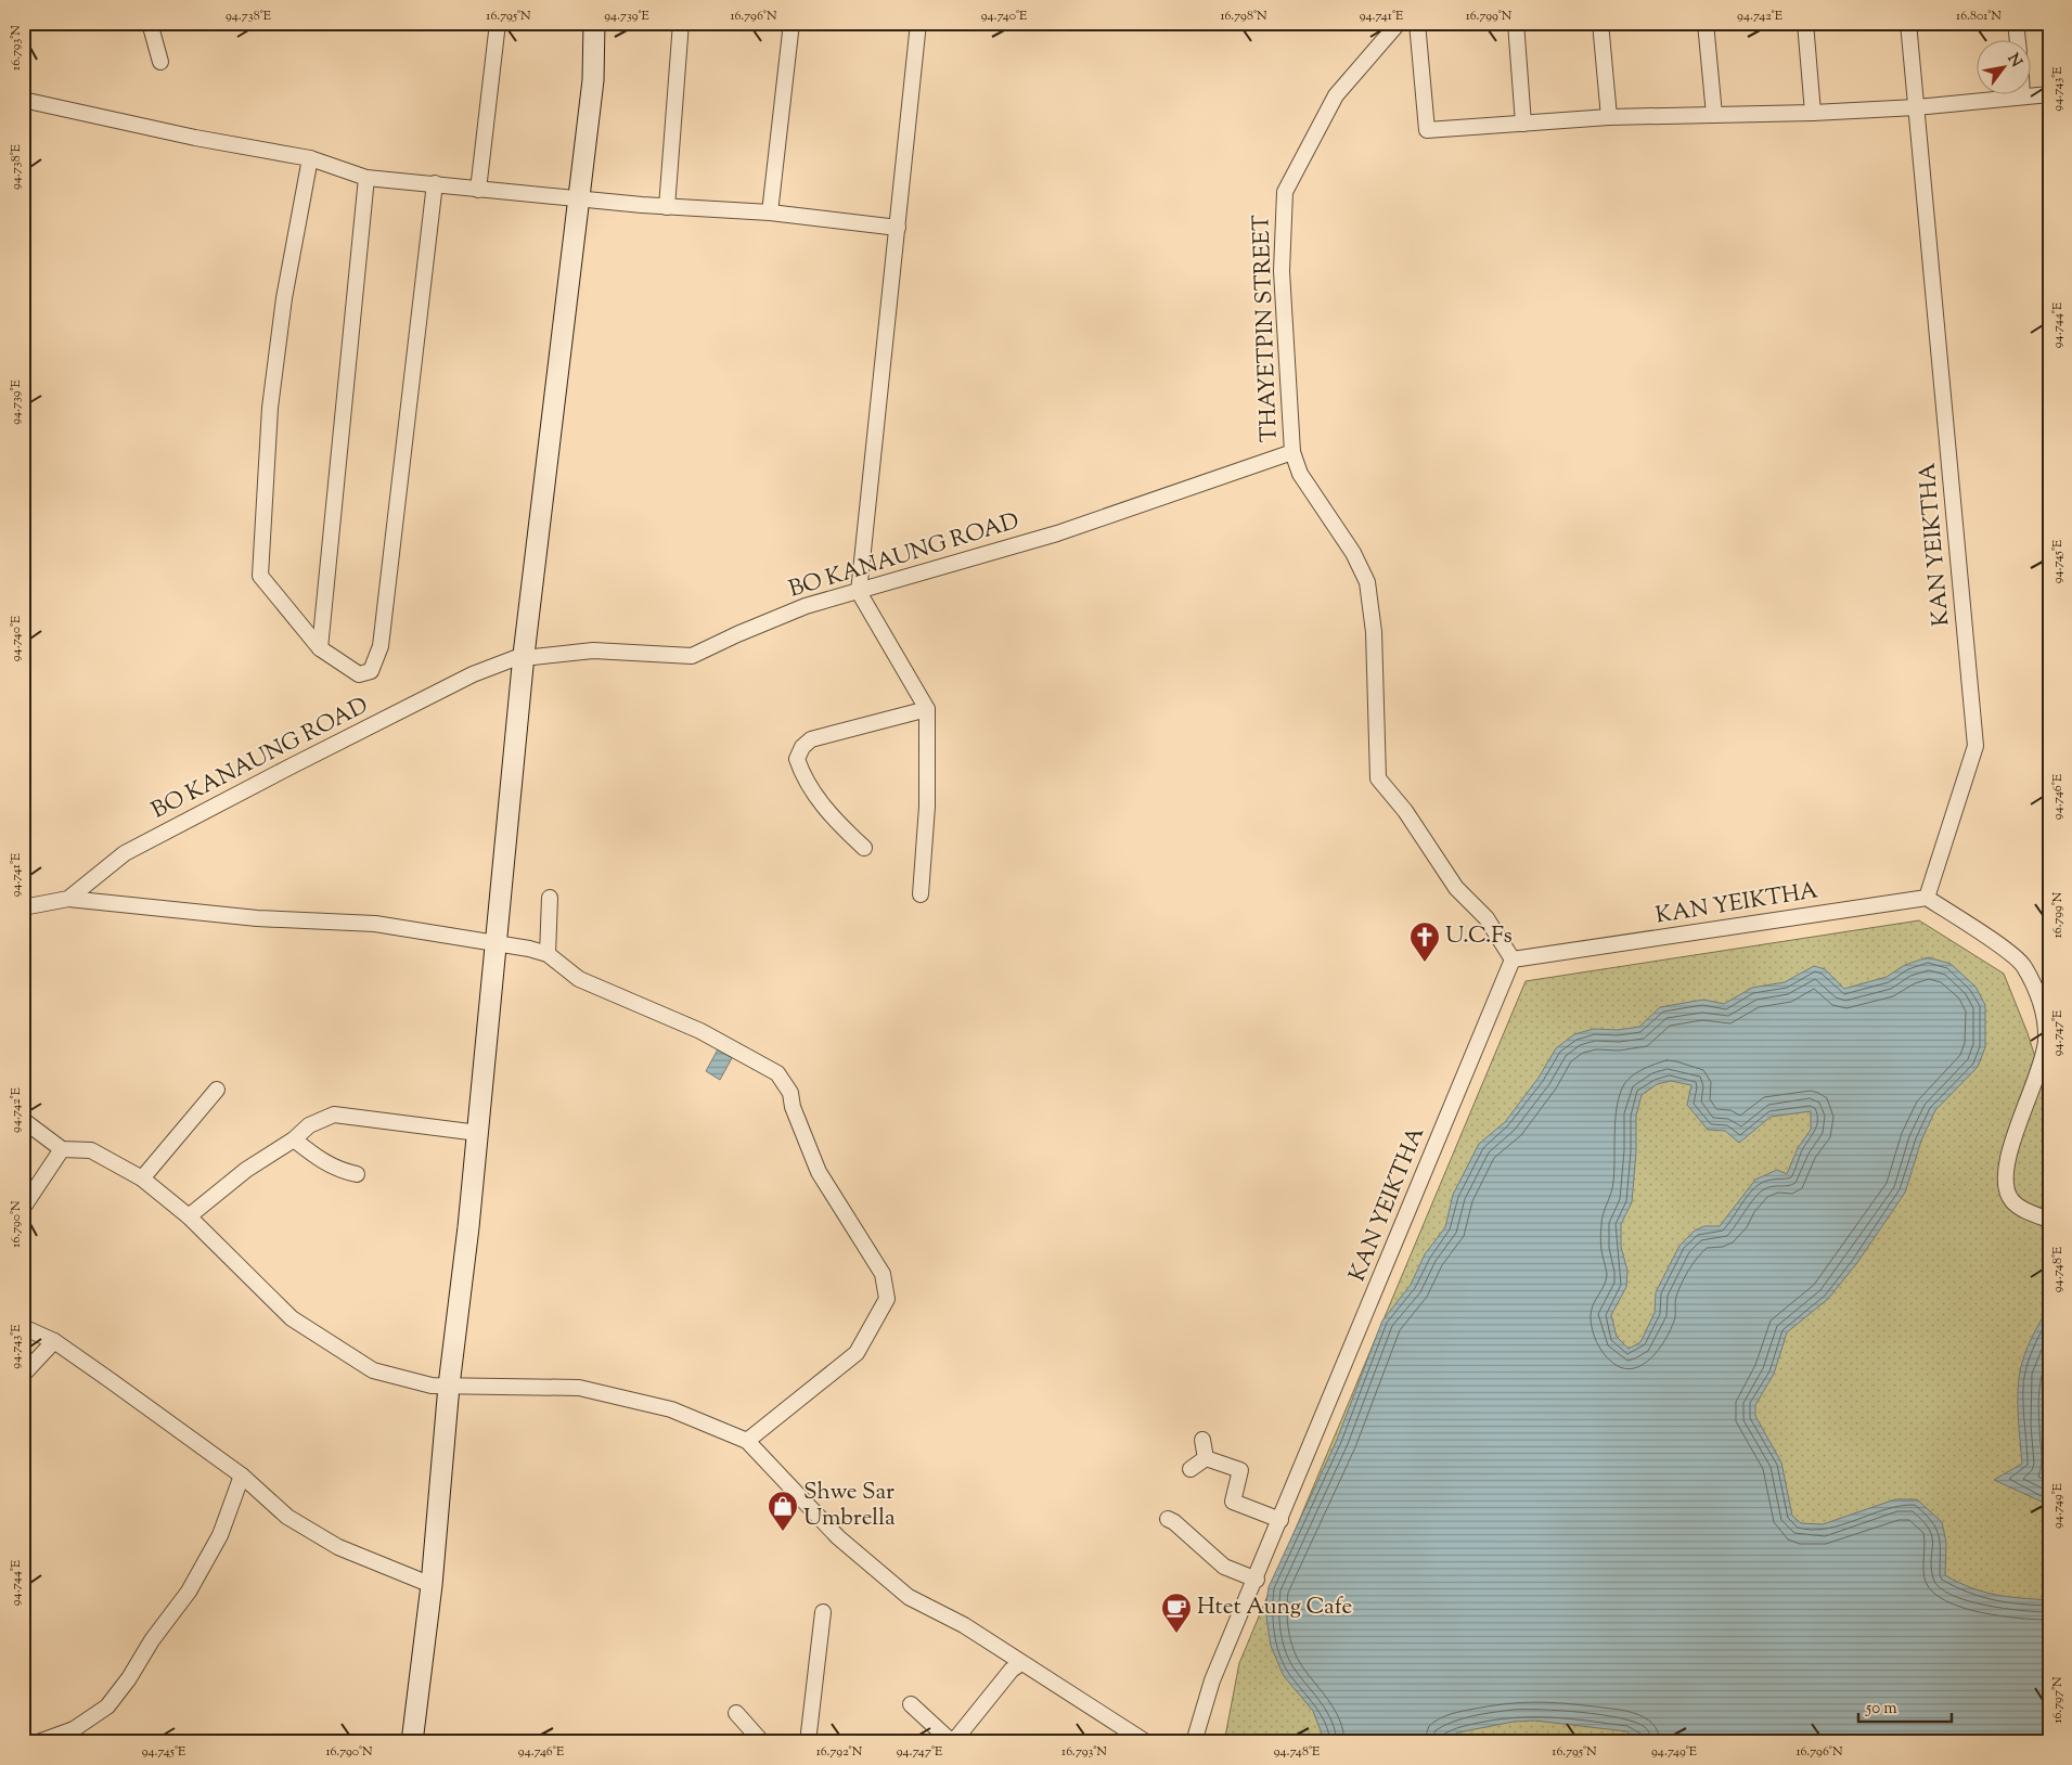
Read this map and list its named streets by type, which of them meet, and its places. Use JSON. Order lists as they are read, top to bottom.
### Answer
{
  "streets": {
    "street": ["THAYETPIN STREET", "KAN YEIKTHA", "BO KANAUNG ROAD"]
  },
  "crossings": [
    ["THAYETPIN STREET", "KAN YEIKTHA"],
    ["THAYETPIN STREET", "BO KANAUNG ROAD"]
  ],
  "places": {
    "church": ["U.C.Fs"],
    "shop": ["Shwe Sar Umbrella"],
    "cafe": ["Htet Aung Cafe"]
  },
  "scale_bar": "50 m",
  "north": "top right",
  "coordinates": [
    "94.738°E",
    "16.795°N",
    "94.739°E",
    "16.796°N",
    "94.740°E",
    "16.798°N",
    "94.741°E",
    "16.799°N",
    "94.742°E",
    "16.801°N",
    "16.793°N",
    "94.743°E",
    "94.744°E",
    "94.745°E",
    "94.746°E",
    "94.747°E",
    "16.790°N",
    "94.748°E",
    "94.749°E",
    "16.797°N",
    "16.792°N"
  ]
}
